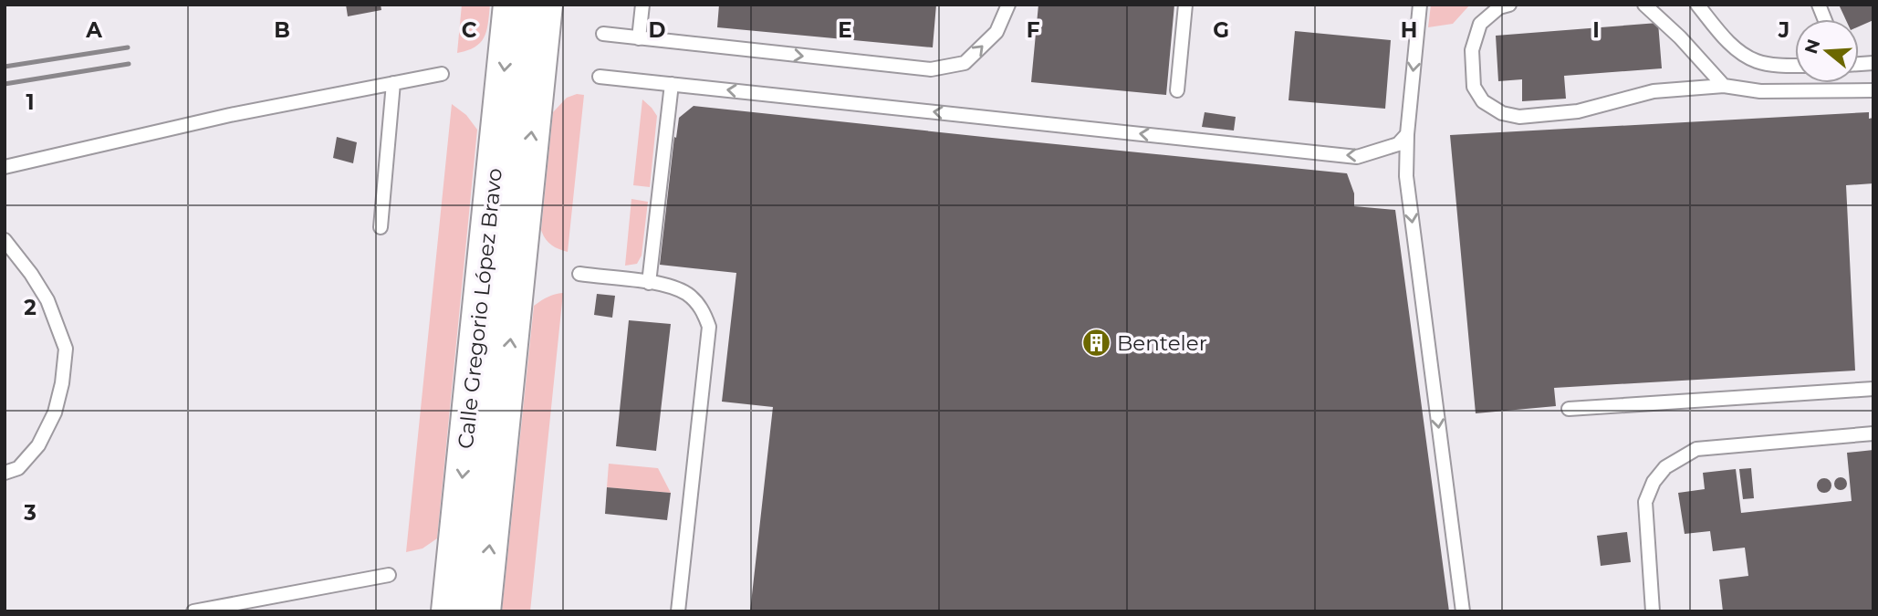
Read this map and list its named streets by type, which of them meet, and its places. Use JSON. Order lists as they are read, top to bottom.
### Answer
{
  "streets": {
    "main road": ["Calle Gregorio López Bravo"]
  },
  "places": {
    "building": ["Benteler"]
  },
  "north": "left",
  "grid": {
    "columns": [
      "A",
      "B",
      "C",
      "D",
      "E",
      "F",
      "G",
      "H",
      "I",
      "J"
    ],
    "rows": ["1", "2", "3"]
  }
}
